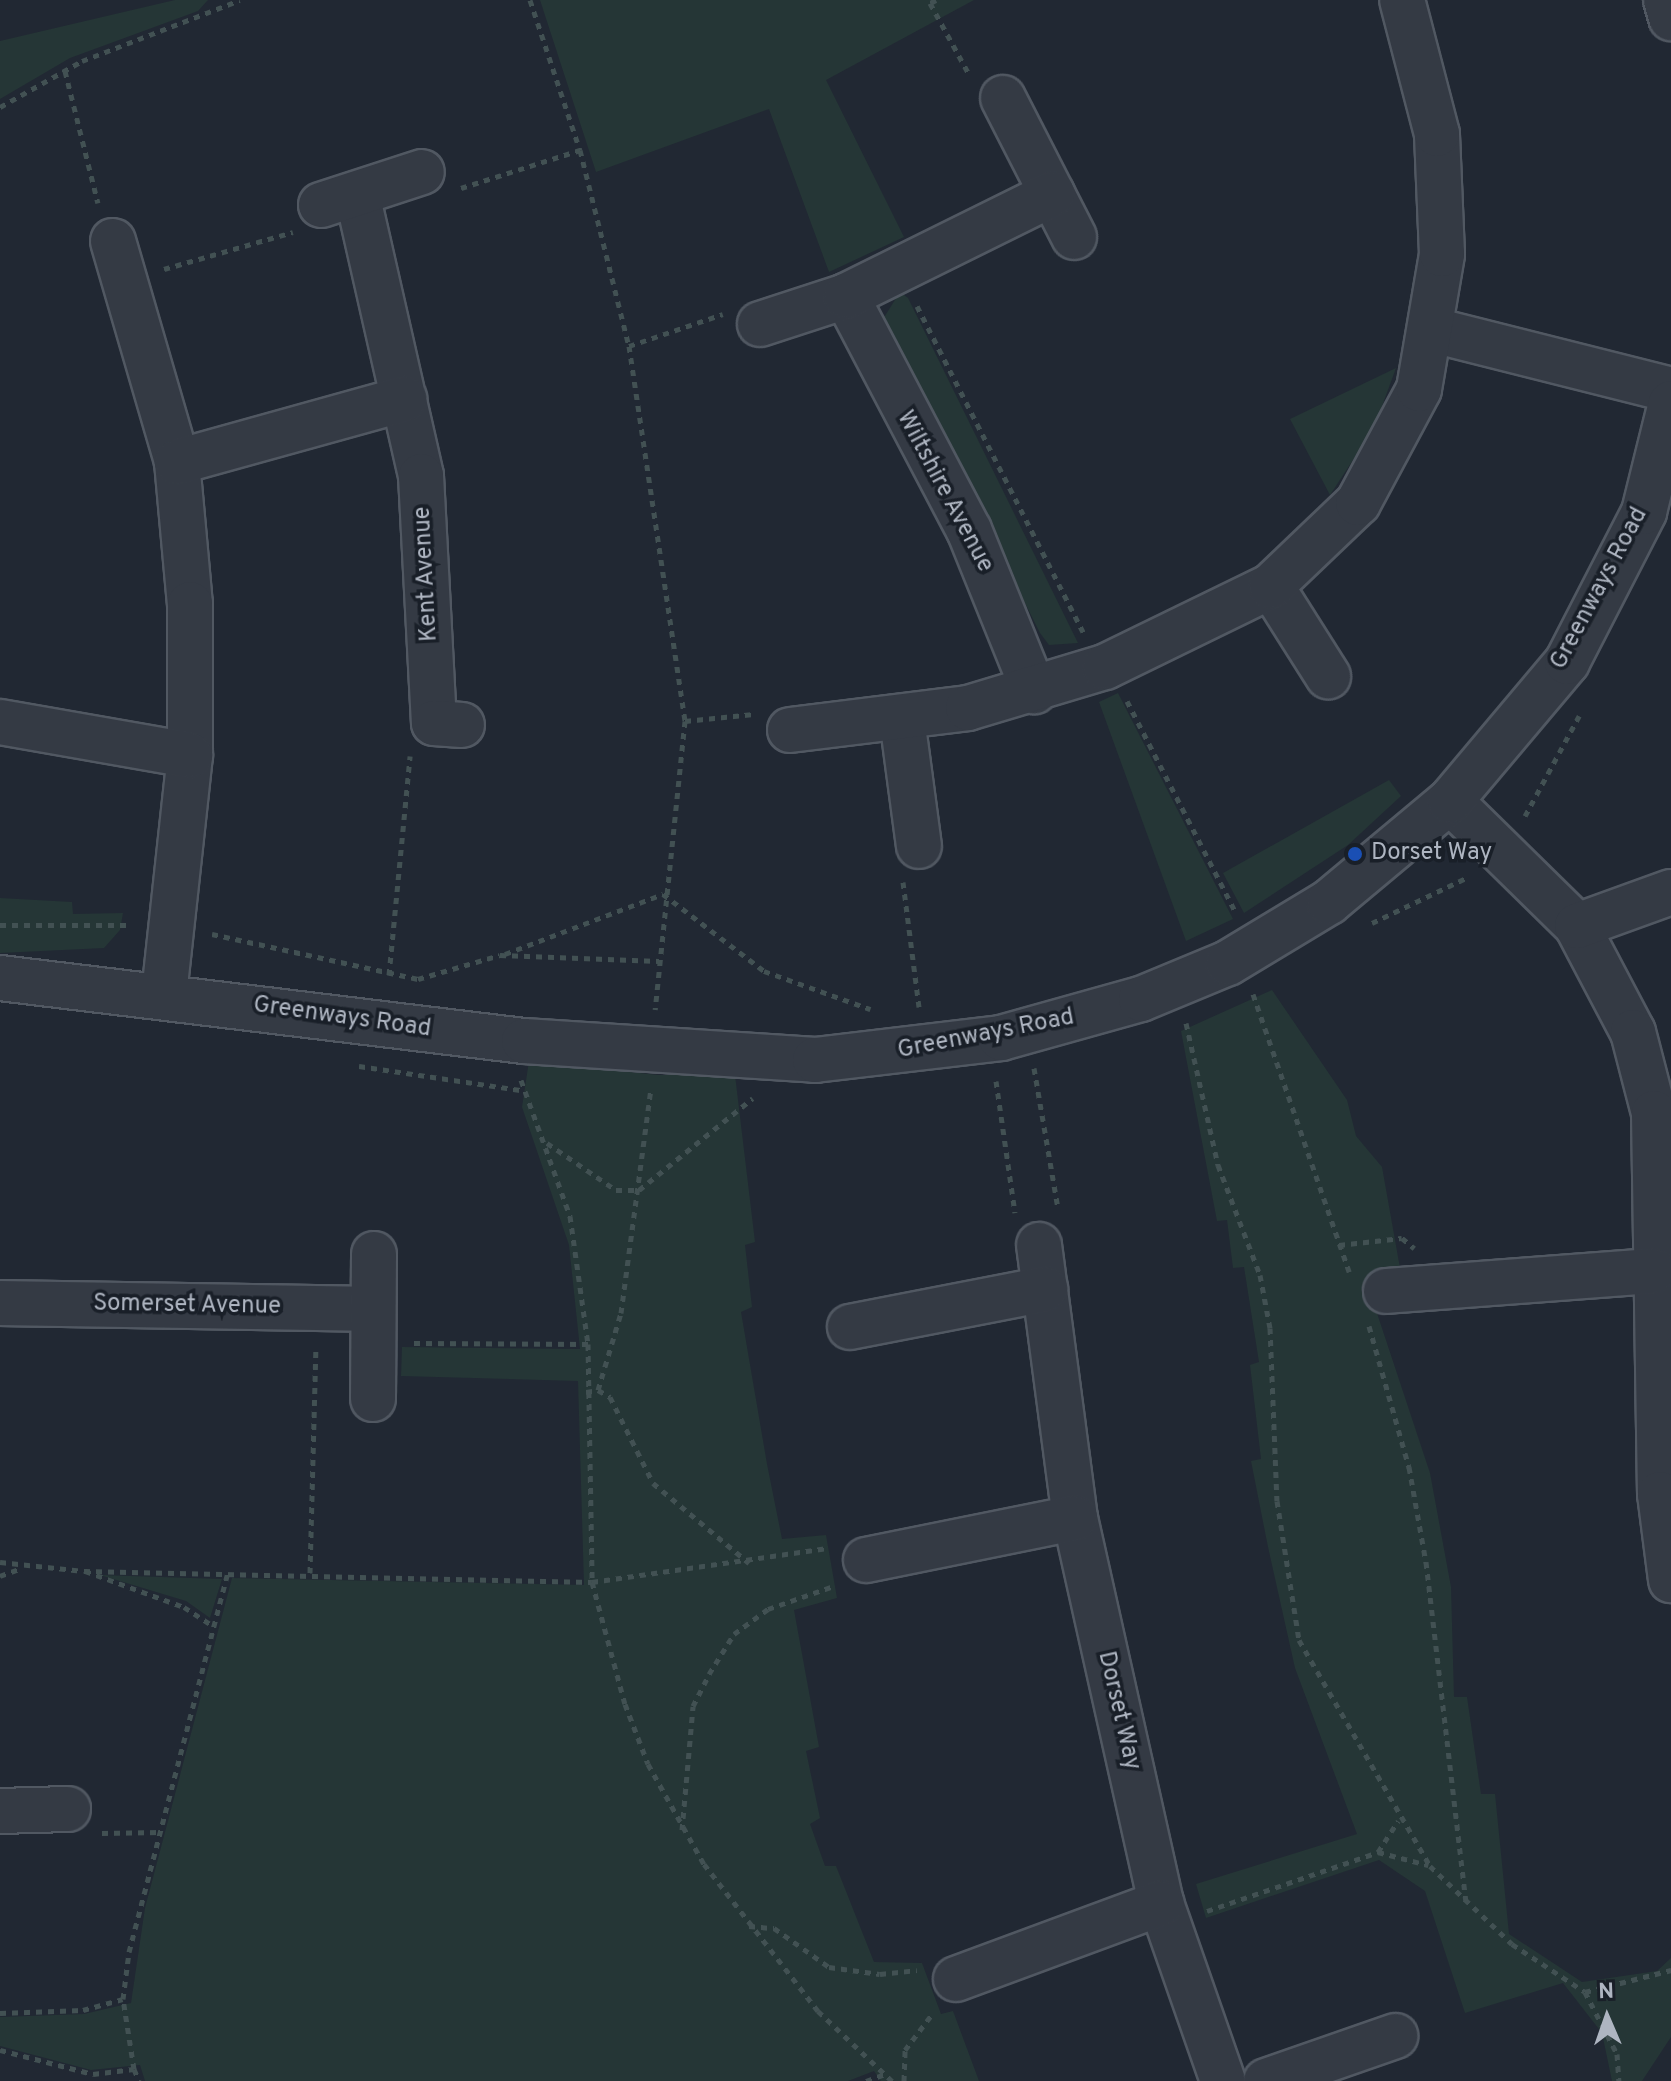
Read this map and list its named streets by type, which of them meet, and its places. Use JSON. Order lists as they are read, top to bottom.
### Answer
{
  "streets": {
    "street": [
      "Wiltshire Avenue",
      "Kent Avenue",
      "Greenways Road",
      "Somerset Avenue",
      "Dorset Way"
    ]
  },
  "places": ["Dorset Way"],
  "north": "top"
}
